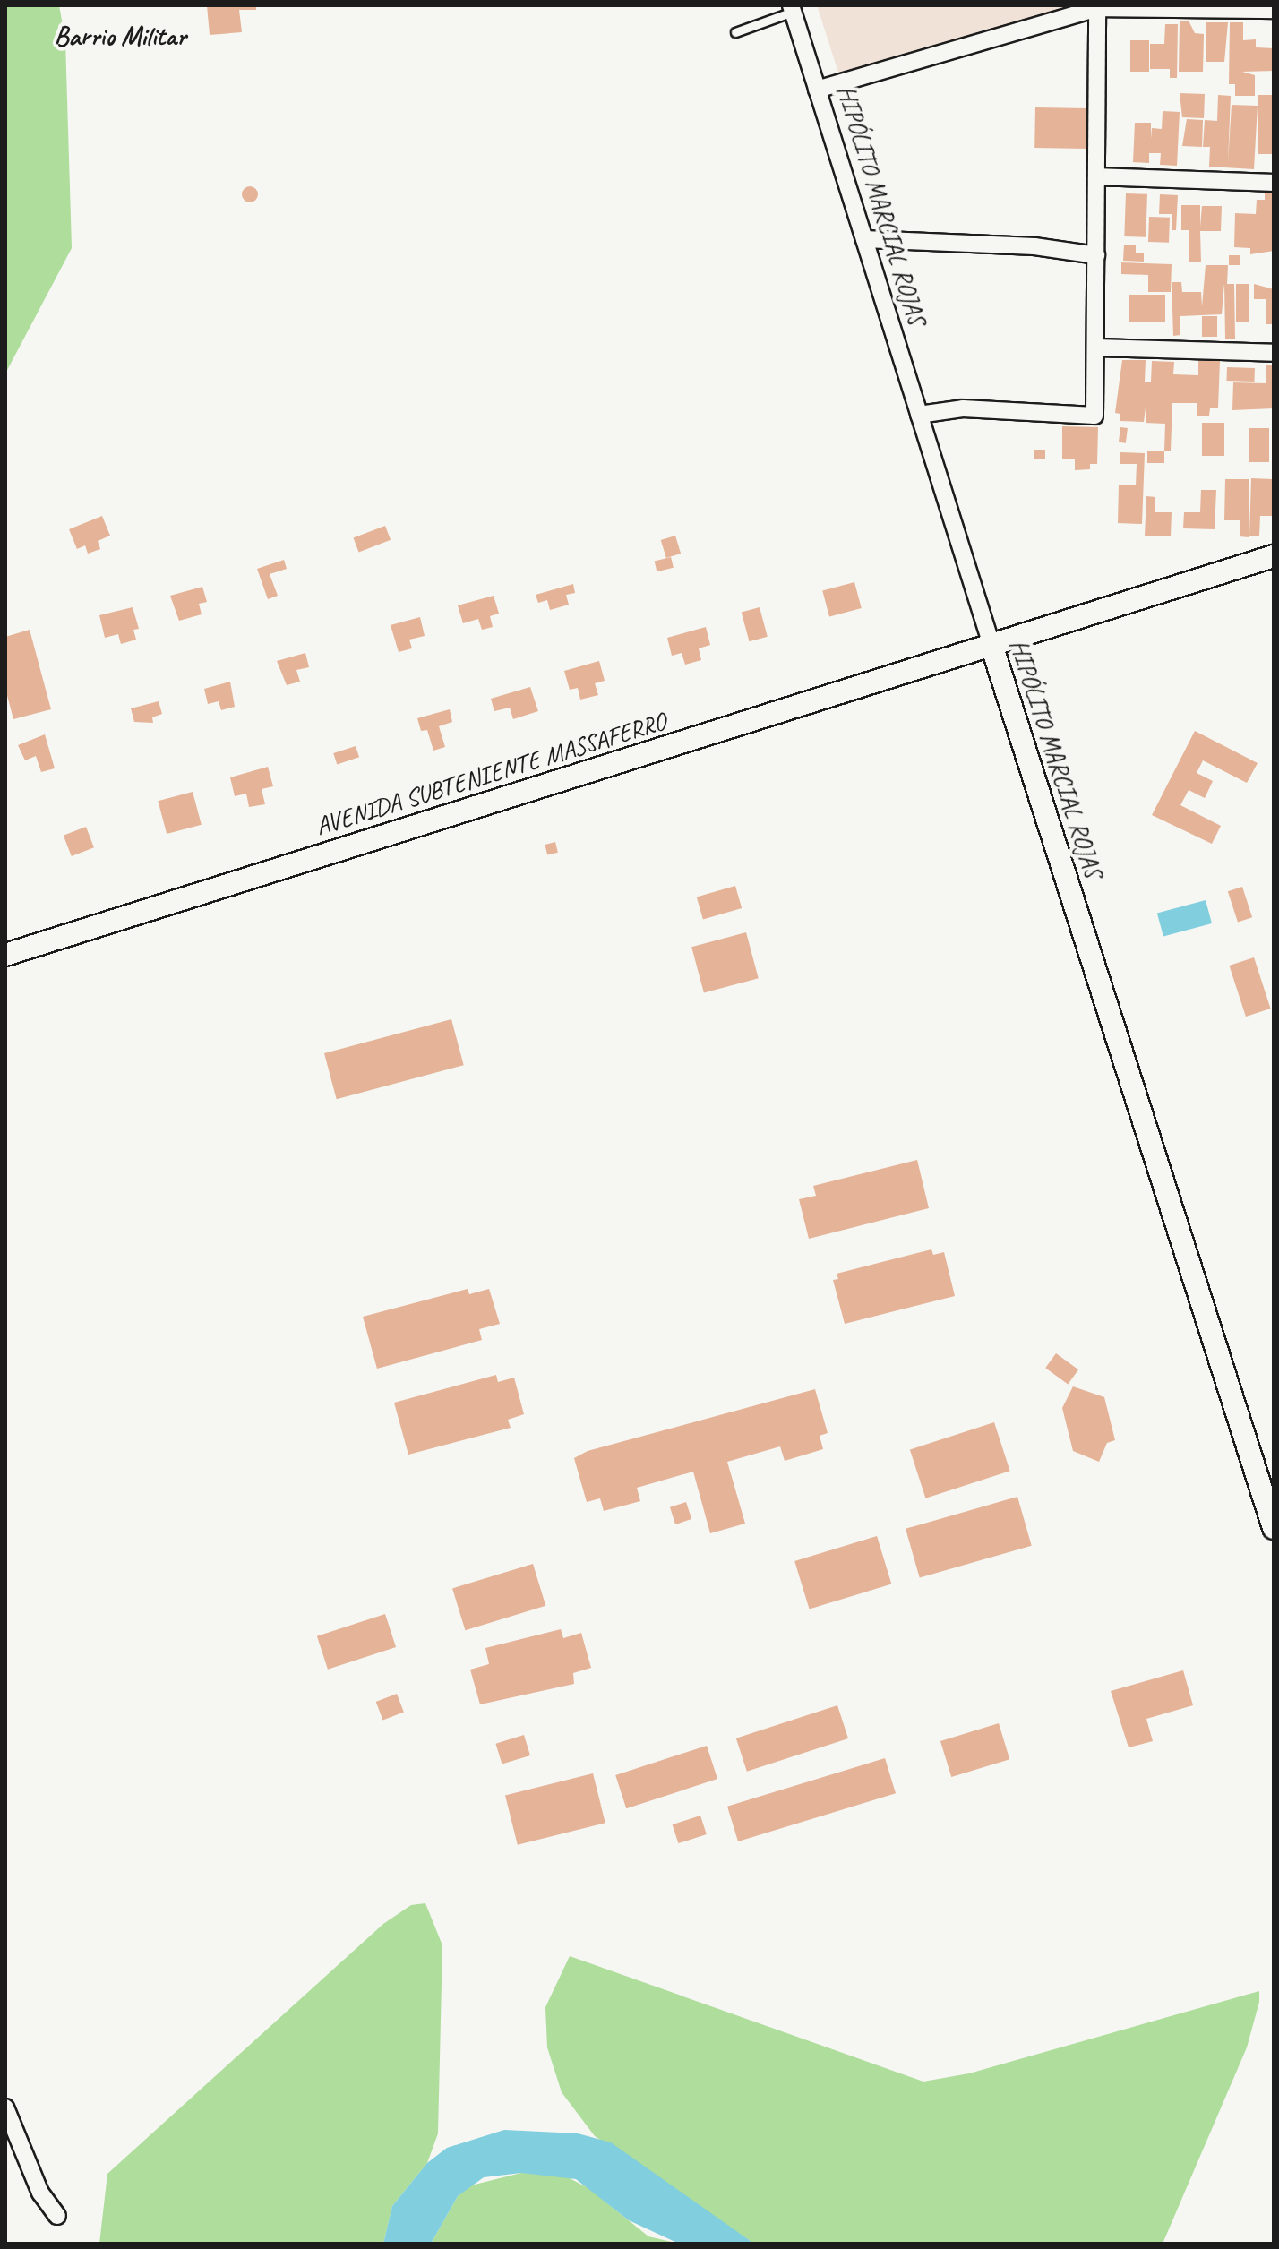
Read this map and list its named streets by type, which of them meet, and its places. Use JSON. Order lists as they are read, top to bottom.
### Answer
{
  "streets": {
    "main road": ["HIPÓLITO MARCIAL ROJAS", "AVENIDA SUBTENIENTE MASSAFERRO"]
  },
  "crossings": [
    ["HIPÓLITO MARCIAL ROJAS", "AVENIDA SUBTENIENTE MASSAFERRO"]
  ],
  "districts": ["Barrio Militar"]
}
